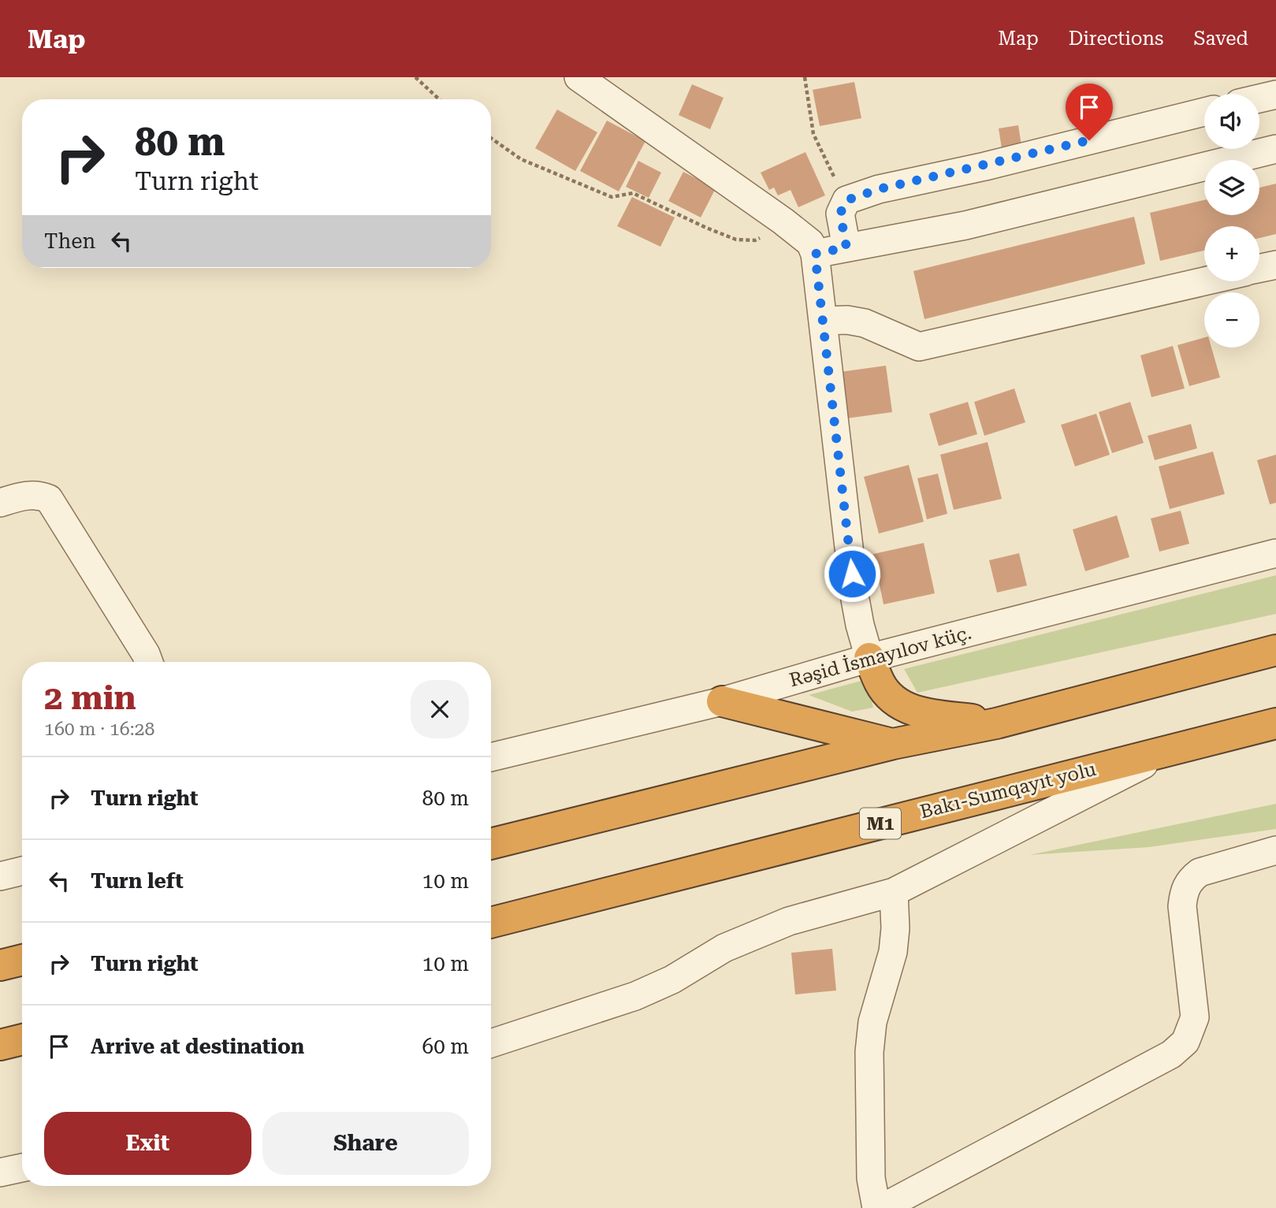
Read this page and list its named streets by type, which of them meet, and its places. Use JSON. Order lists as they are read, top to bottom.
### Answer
{
  "streets": {
    "highway": ["Bakı-Sumqayıt yolu", "M1"],
    "street": ["Rəşid İsmayılov küç."]
  },
  "page": {
    "header": "Map",
    "nav": ["Map", "Directions", "Saved"],
    "map_buttons": ["+", "−"],
    "turn": ["80 m", "Turn right"],
    "then": "Then",
    "heading": ["2 min", "160 m · 16:28"],
    "list": [
      {
        "name": "Turn right",
        "value": "80 m"
      },
      {
        "name": "Turn left",
        "value": "10 m"
      },
      {
        "name": "Turn right",
        "value": "10 m"
      },
      {
        "name": "Arrive at destination",
        "value": "60 m"
      }
    ],
    "buttons": ["Exit", "Share"]
  }
}
